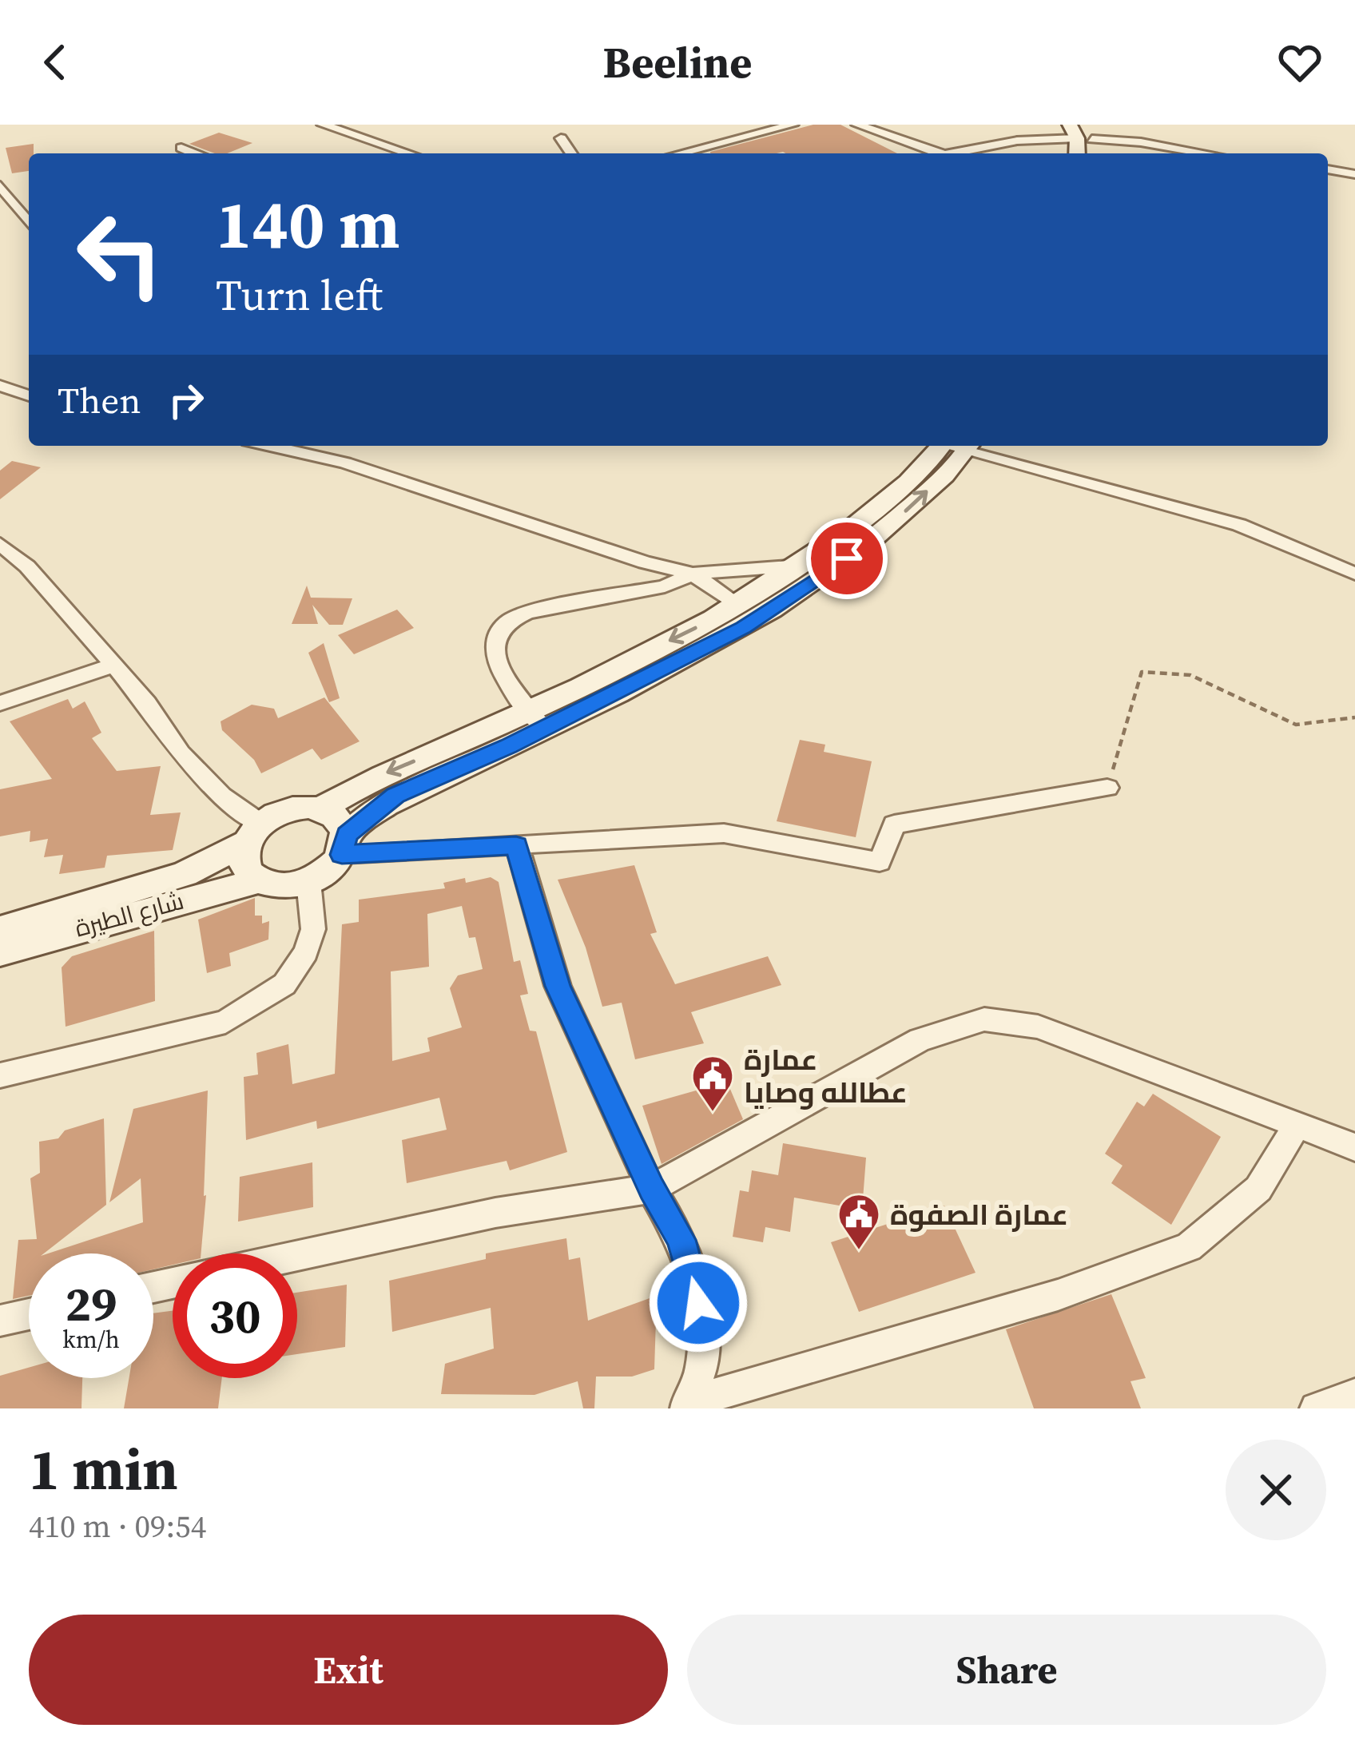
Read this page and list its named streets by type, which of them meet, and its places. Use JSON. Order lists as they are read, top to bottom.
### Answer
{
  "streets": {
    "main road": ["شارع الطيرة"]
  },
  "places": {
    "public building": ["عمارة عطالله وصايا", "عمارة الصفوة"]
  },
  "page": {
    "header": "Beeline",
    "turn": ["140 m", "Turn left"],
    "then": "Then",
    "speed": "29 km/h",
    "limit": "30",
    "heading": ["1 min", "410 m · 09:54"],
    "buttons": ["Exit", "Share"]
  }
}
